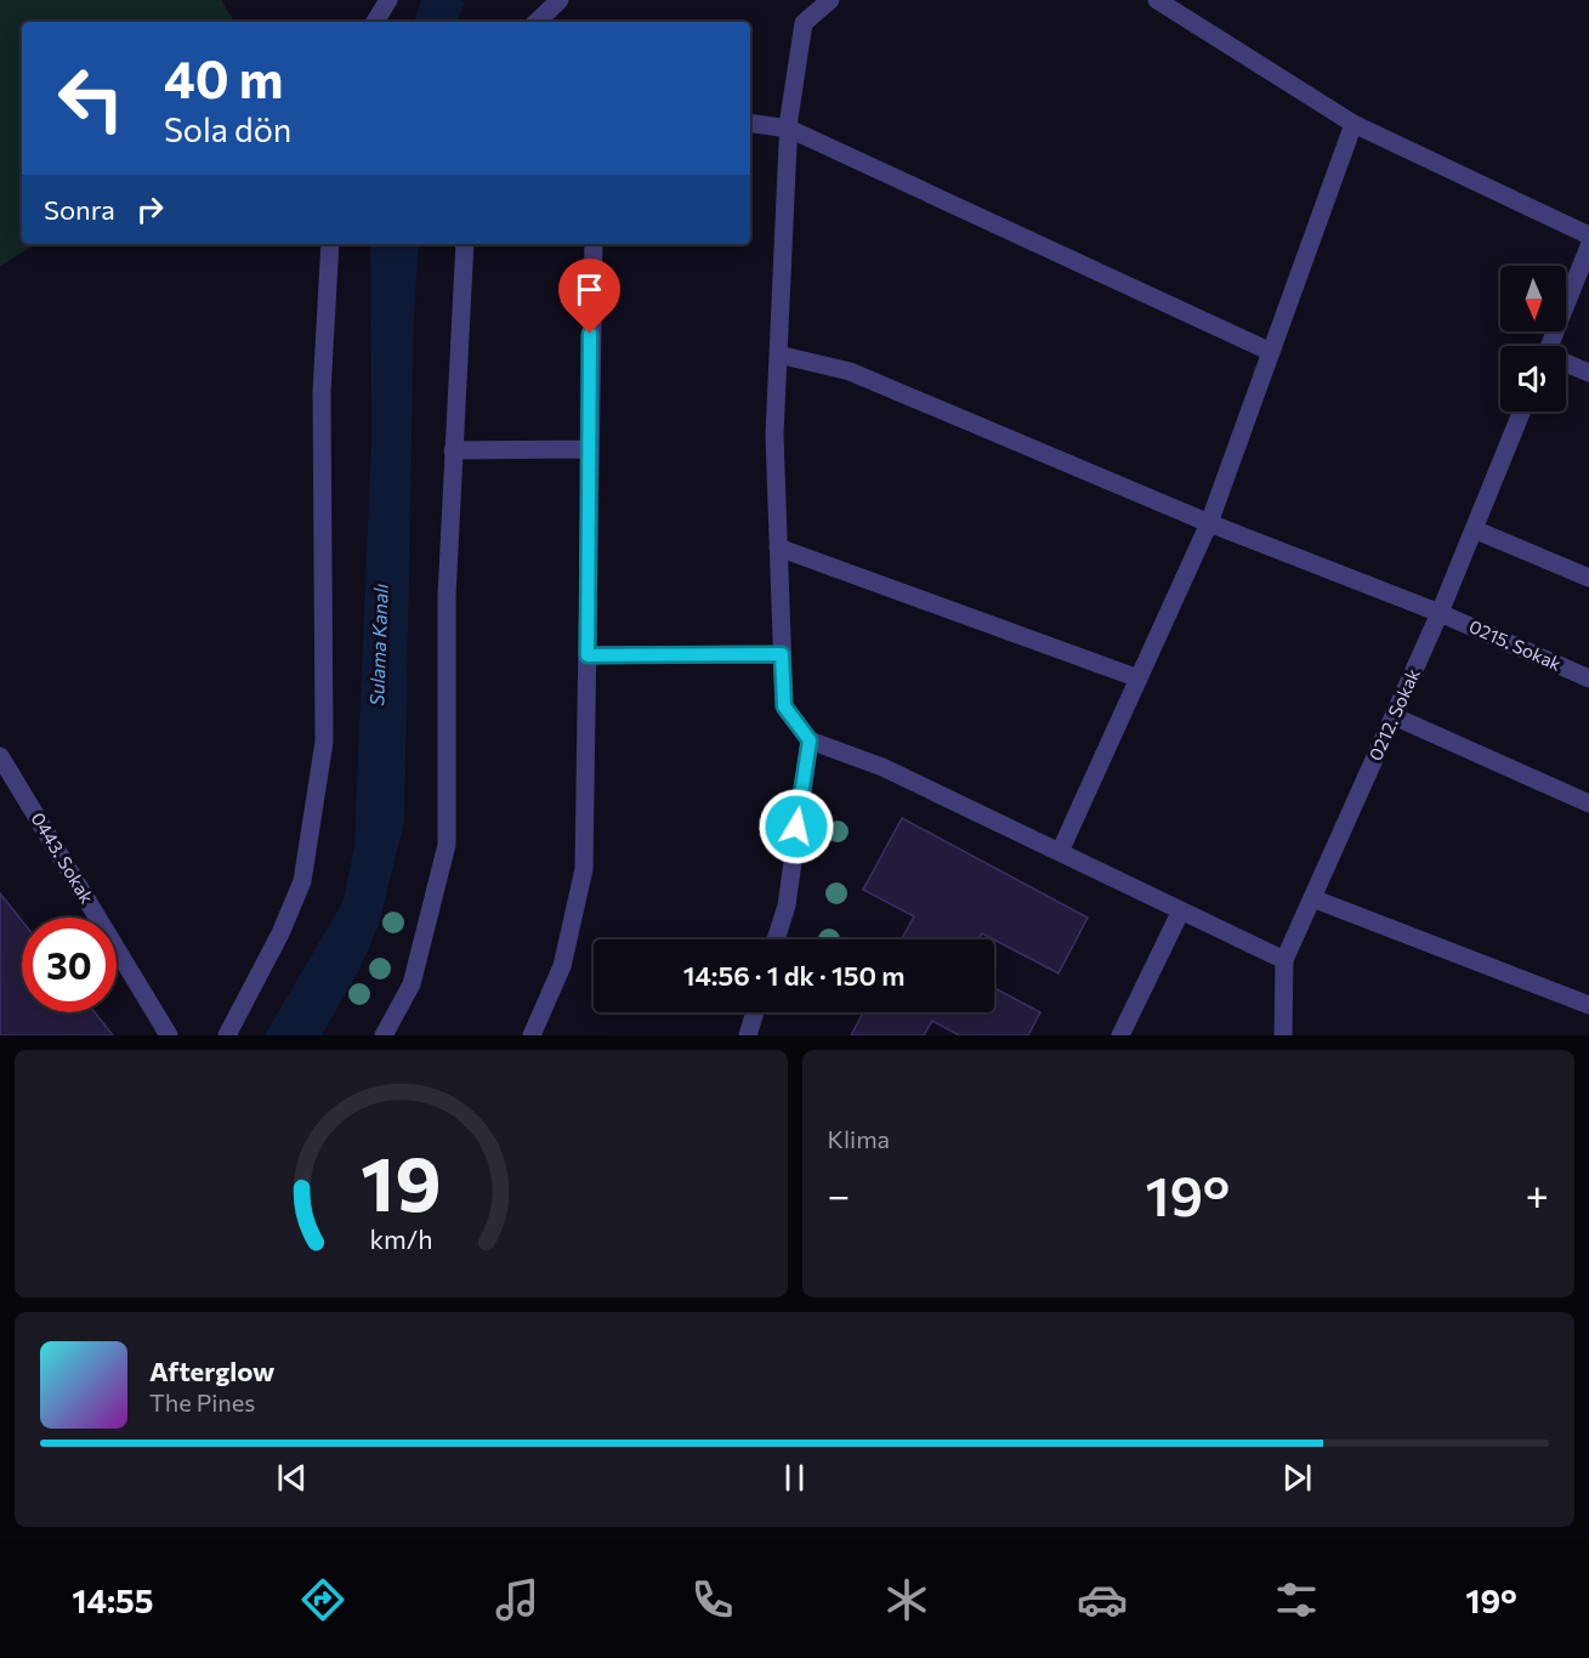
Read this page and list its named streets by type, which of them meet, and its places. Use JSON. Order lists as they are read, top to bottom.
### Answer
{
  "streets": {
    "street": ["0215. Sokak", "0212. Sokak", "0443. Sokak"]
  },
  "crossings": [
    ["0215. Sokak", "0212. Sokak"]
  ],
  "water": ["Sulama Kanalı"],
  "north": "bottom",
  "page": {
    "turn": ["40 m", "Sola dön"],
    "then": "Sonra",
    "limit": "30",
    "trip": "14:56 · 1 dk · 150 m",
    "tile": "Klima",
    "heat": ["−", "19°", "+"],
    "song": ["Afterglow", "The Pines"],
    "tabs": ["14:55", "19°"],
    "gauge": ["19", "km/h"]
  }
}
